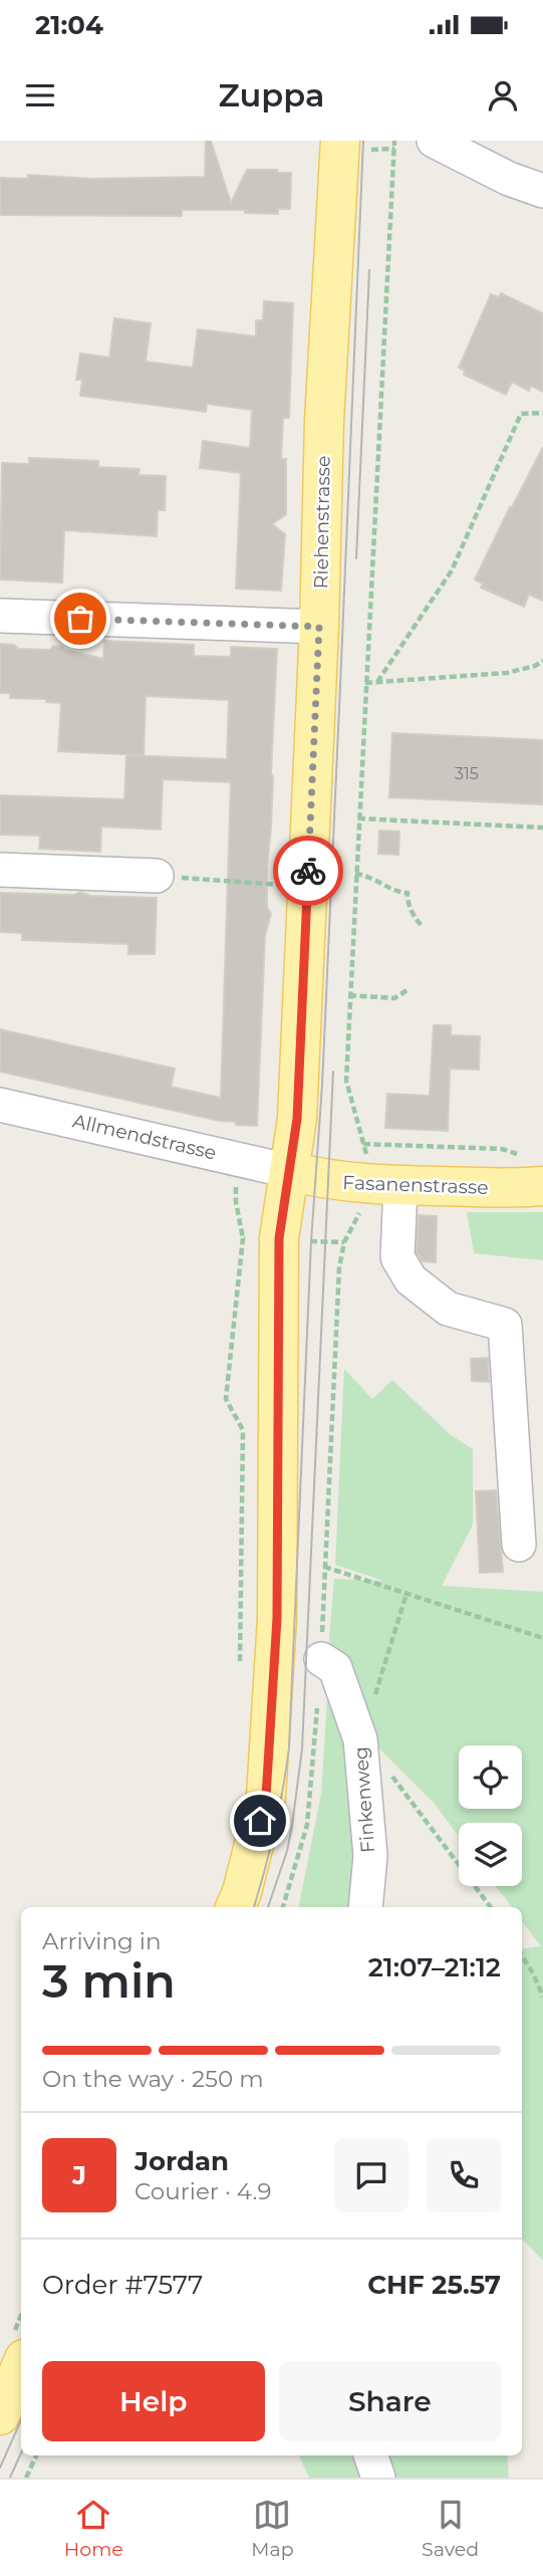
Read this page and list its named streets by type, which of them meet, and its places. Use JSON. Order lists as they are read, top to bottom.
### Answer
{
  "streets": {
    "main road": ["Riehenstrasse", "Fasanenstrasse"],
    "street": ["Allmendstrasse", "Finkenweg"]
  },
  "crossings": [
    ["Riehenstrasse", "Allmendstrasse"],
    ["Riehenstrasse", "Fasanenstrasse"],
    ["Allmendstrasse", "Fasanenstrasse"]
  ],
  "house_numbers": ["315"],
  "page": {
    "status": "21:04",
    "header": "Zuppa",
    "heading": ["3 min", "Arriving in", "21:07–21:12"],
    "panel": [
      "Jordan",
      "Courier · 4.9",
      "Order #7577",
      "CHF 25.57"
    ],
    "bar": "On the way · 250 m",
    "round": "J",
    "buttons": ["Help", "Share"],
    "tabs": ["Home", "Map", "Saved"]
  }
}
